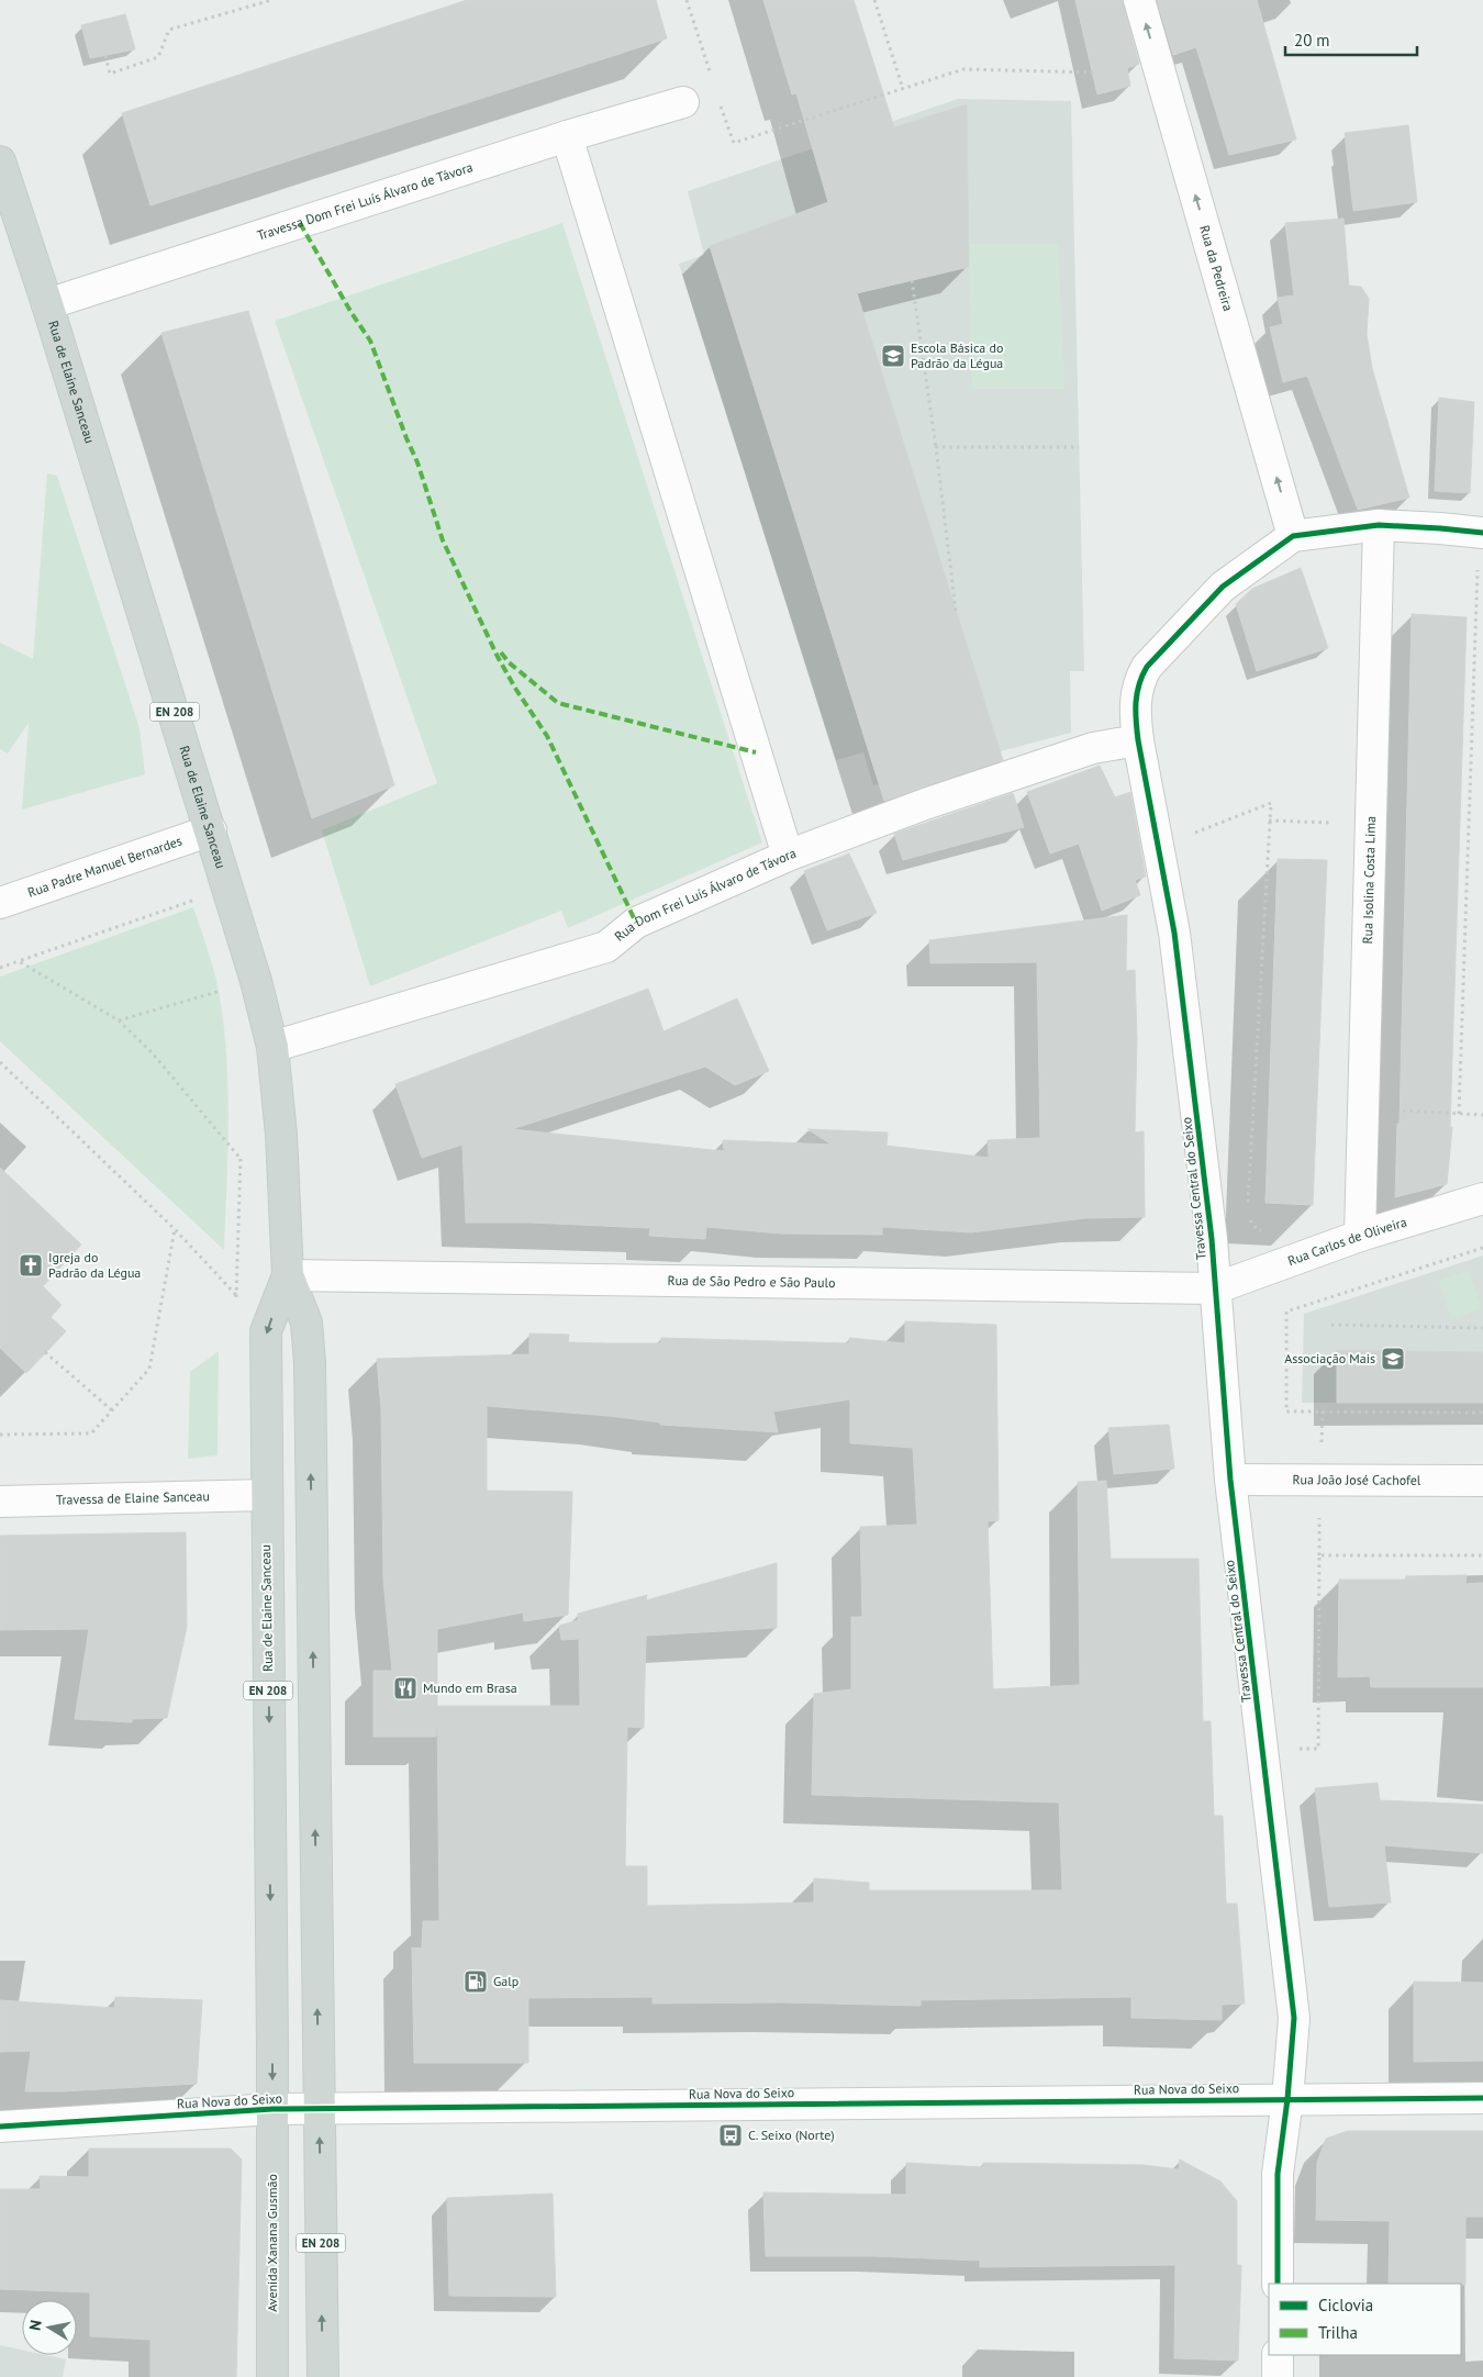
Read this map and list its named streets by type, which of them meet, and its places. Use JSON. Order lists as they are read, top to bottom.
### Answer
{
  "streets": {
    "main road": ["Rua de Elaine Sanceau", "EN 208", "Avenida Xanana Gusmão"],
    "street": [
      "Travessa Dom Frei Luís Álvaro de Távora",
      "Rua da Pedreira",
      "Rua Padre Manuel Bernardes",
      "Rua Isolina Costa Lima",
      "Rua Dom Frei Luís Álvaro de Távora",
      "Travessa Central do Seixo",
      "Rua Carlos de Oliveira",
      "Rua de São Pedro e São Paulo",
      "Rua João José Cachofel",
      "Travessa de Elaine Sanceau",
      "Rua Nova do Seixo"
    ]
  },
  "crossings": [
    ["Travessa Dom Frei Luís Álvaro de Távora", "Rua de Elaine Sanceau"],
    ["Rua da Pedreira", "Travessa Central do Seixo"],
    ["Rua de Elaine Sanceau", "EN 208"],
    ["Rua de Elaine Sanceau", "Rua Padre Manuel Bernardes"],
    ["Rua de Elaine Sanceau", "Rua Dom Frei Luís Álvaro de Távora"],
    ["Rua de Elaine Sanceau", "Rua de São Pedro e São Paulo"],
    ["Rua de Elaine Sanceau", "Travessa de Elaine Sanceau"],
    ["Rua de Elaine Sanceau", "Rua Nova do Seixo"],
    ["Rua de Elaine Sanceau", "Avenida Xanana Gusmão"],
    ["EN 208", "Rua Nova do Seixo"],
    ["Rua Isolina Costa Lima", "Travessa Central do Seixo"],
    ["Rua Isolina Costa Lima", "Rua Carlos de Oliveira"],
    ["Rua Dom Frei Luís Álvaro de Távora", "Travessa Central do Seixo"],
    ["Travessa Central do Seixo", "Rua Carlos de Oliveira"],
    ["Travessa Central do Seixo", "Rua de São Pedro e São Paulo"],
    ["Travessa Central do Seixo", "Rua João José Cachofel"],
    ["Travessa Central do Seixo", "Rua Nova do Seixo"],
    ["Rua Carlos de Oliveira", "Rua de São Pedro e São Paulo"],
    ["Rua Nova do Seixo", "Avenida Xanana Gusmão"]
  ],
  "one_way": ["Rua da Pedreira"],
  "places": {
    "school or university": ["Escola Básica do Padrão da Légua", "Associação Mais"],
    "church": ["Igreja do Padrão da Légua"],
    "restaurant": ["Mundo em Brasa"],
    "fuel station": ["Galp"],
    "bus stop": ["C. Seixo (Norte)"]
  },
  "legend": ["Ciclovia", "Trilha"],
  "scale_bar": "20 m",
  "north": "left"
}
